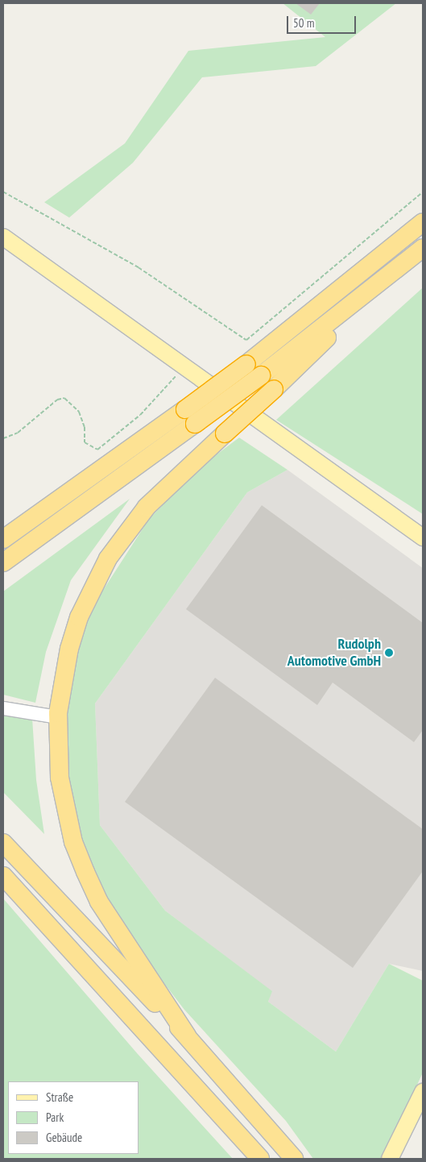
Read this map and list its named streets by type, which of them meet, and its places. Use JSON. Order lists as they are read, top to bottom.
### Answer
{
  "places": ["Rudolph Automotive GmbH"],
  "legend": ["Straße", "Park", "Gebäude"],
  "scale_bar": "50 m"
}
